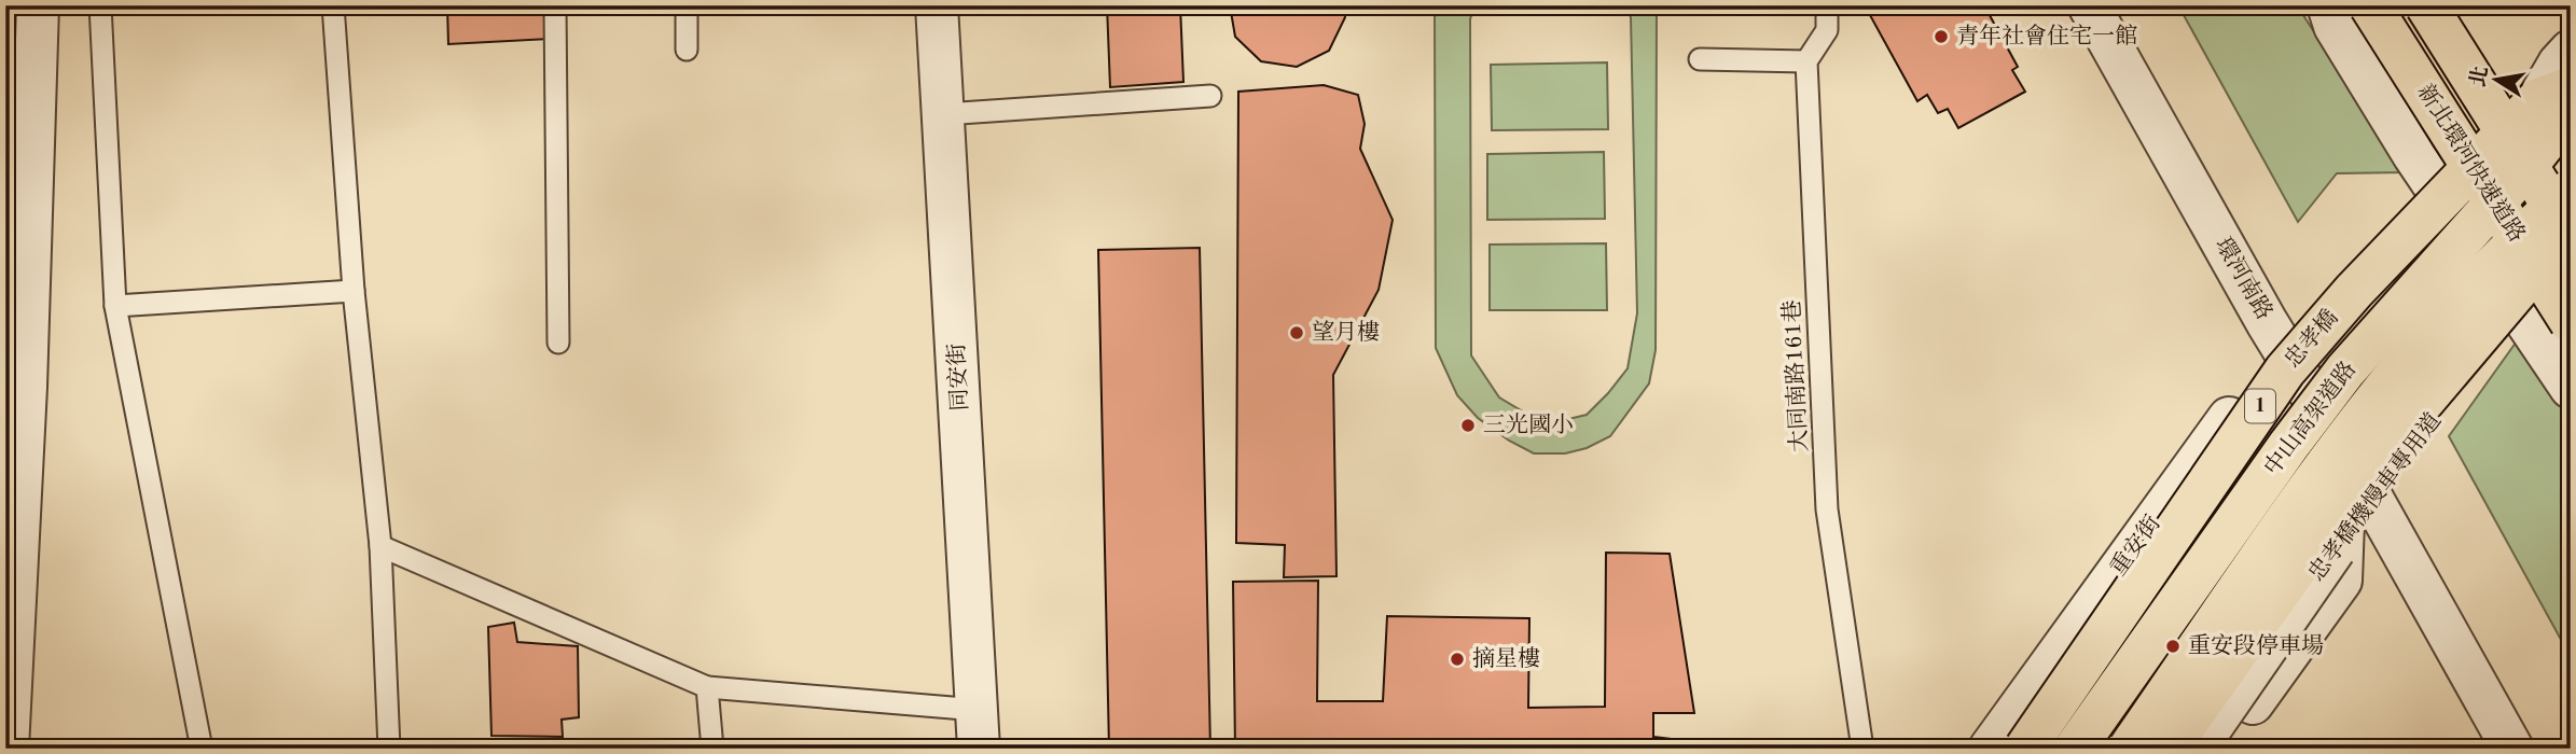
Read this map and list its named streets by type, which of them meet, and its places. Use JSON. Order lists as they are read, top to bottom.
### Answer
{
  "streets": {
    "main road": [
      "新北環河快速道路",
      "忠孝橋",
      "1",
      "中山高架道路"
    ],
    "street": [
      "環河南路",
      "同安街",
      "忠孝橋機慢車專用道",
      "重安街"
    ],
    "lane": ["大同南路161巷"]
  },
  "crossings": [
    ["環河南路", "重安街"],
    ["忠孝橋", "中山高架道路"],
    ["忠孝橋", "重安街"],
    ["中山高架道路", "重安街"]
  ],
  "places": [
    "青年社會住宅一館",
    "望月樓",
    "三光國小",
    "重安段停車場",
    "摘星樓"
  ],
  "north": "left"
}
